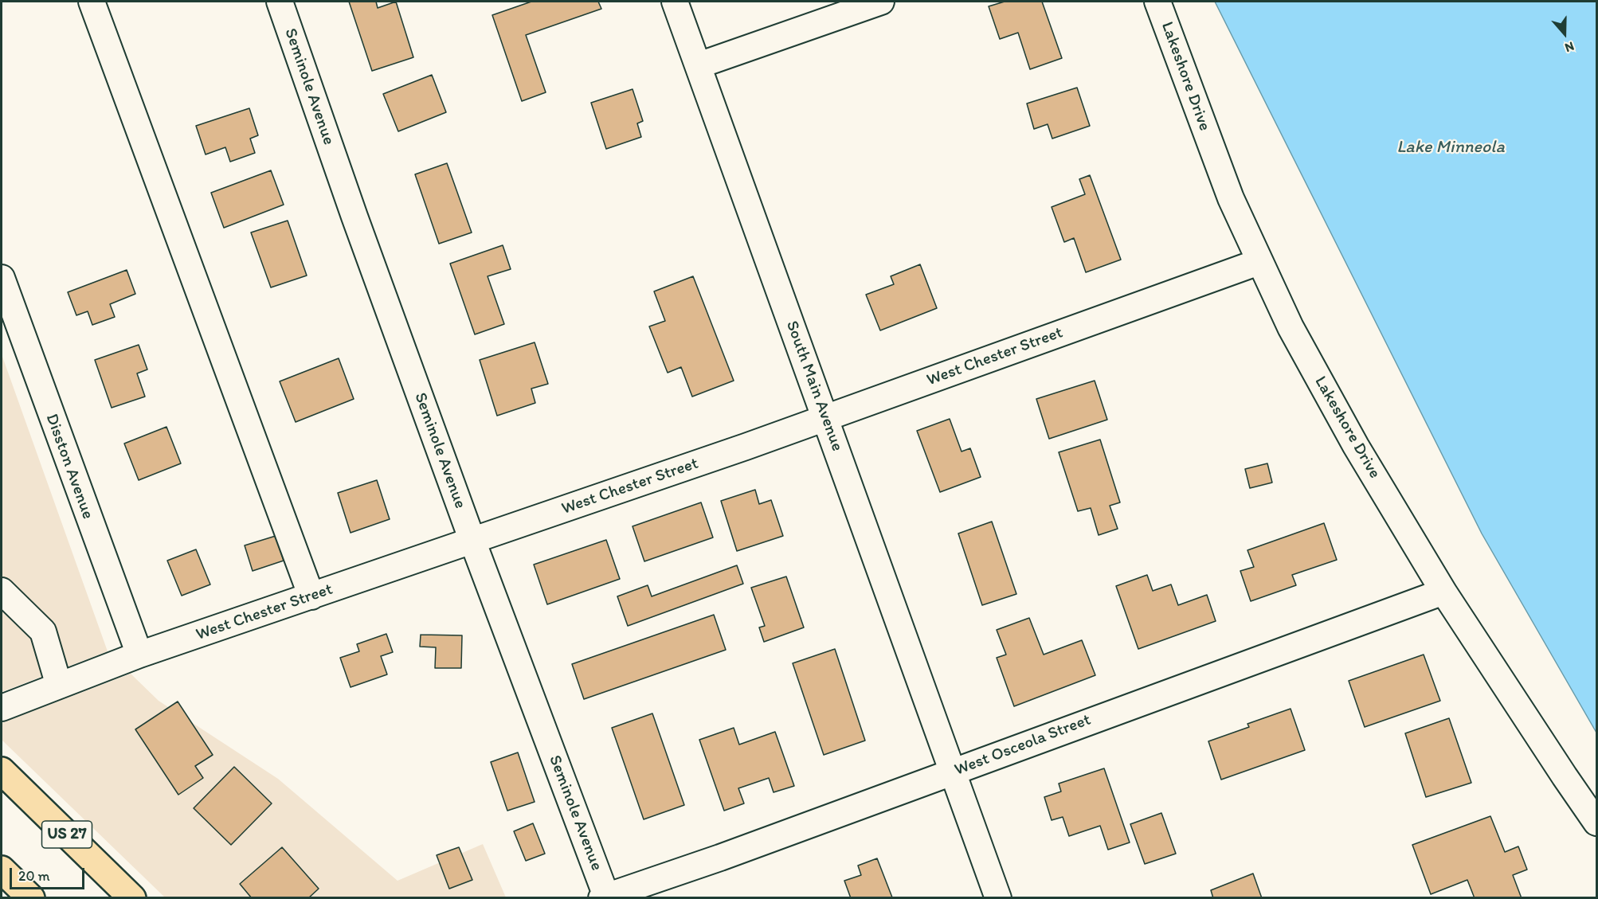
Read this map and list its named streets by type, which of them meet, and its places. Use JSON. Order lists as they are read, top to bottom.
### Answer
{
  "streets": {
    "highway": ["US 27"],
    "street": [
      "Lakeshore Drive",
      "Seminole Avenue",
      "West Chester Street",
      "South Main Avenue",
      "Disston Avenue",
      "West Osceola Street"
    ]
  },
  "crossings": [
    ["Lakeshore Drive", "West Chester Street"],
    ["Lakeshore Drive", "West Osceola Street"],
    ["Seminole Avenue", "West Chester Street"],
    ["Seminole Avenue", "West Osceola Street"],
    ["West Chester Street", "South Main Avenue"],
    ["West Chester Street", "Disston Avenue"],
    ["South Main Avenue", "West Osceola Street"]
  ],
  "water": ["Lake Minneola"],
  "scale_bar": "20 m",
  "north": "bottom"
}
